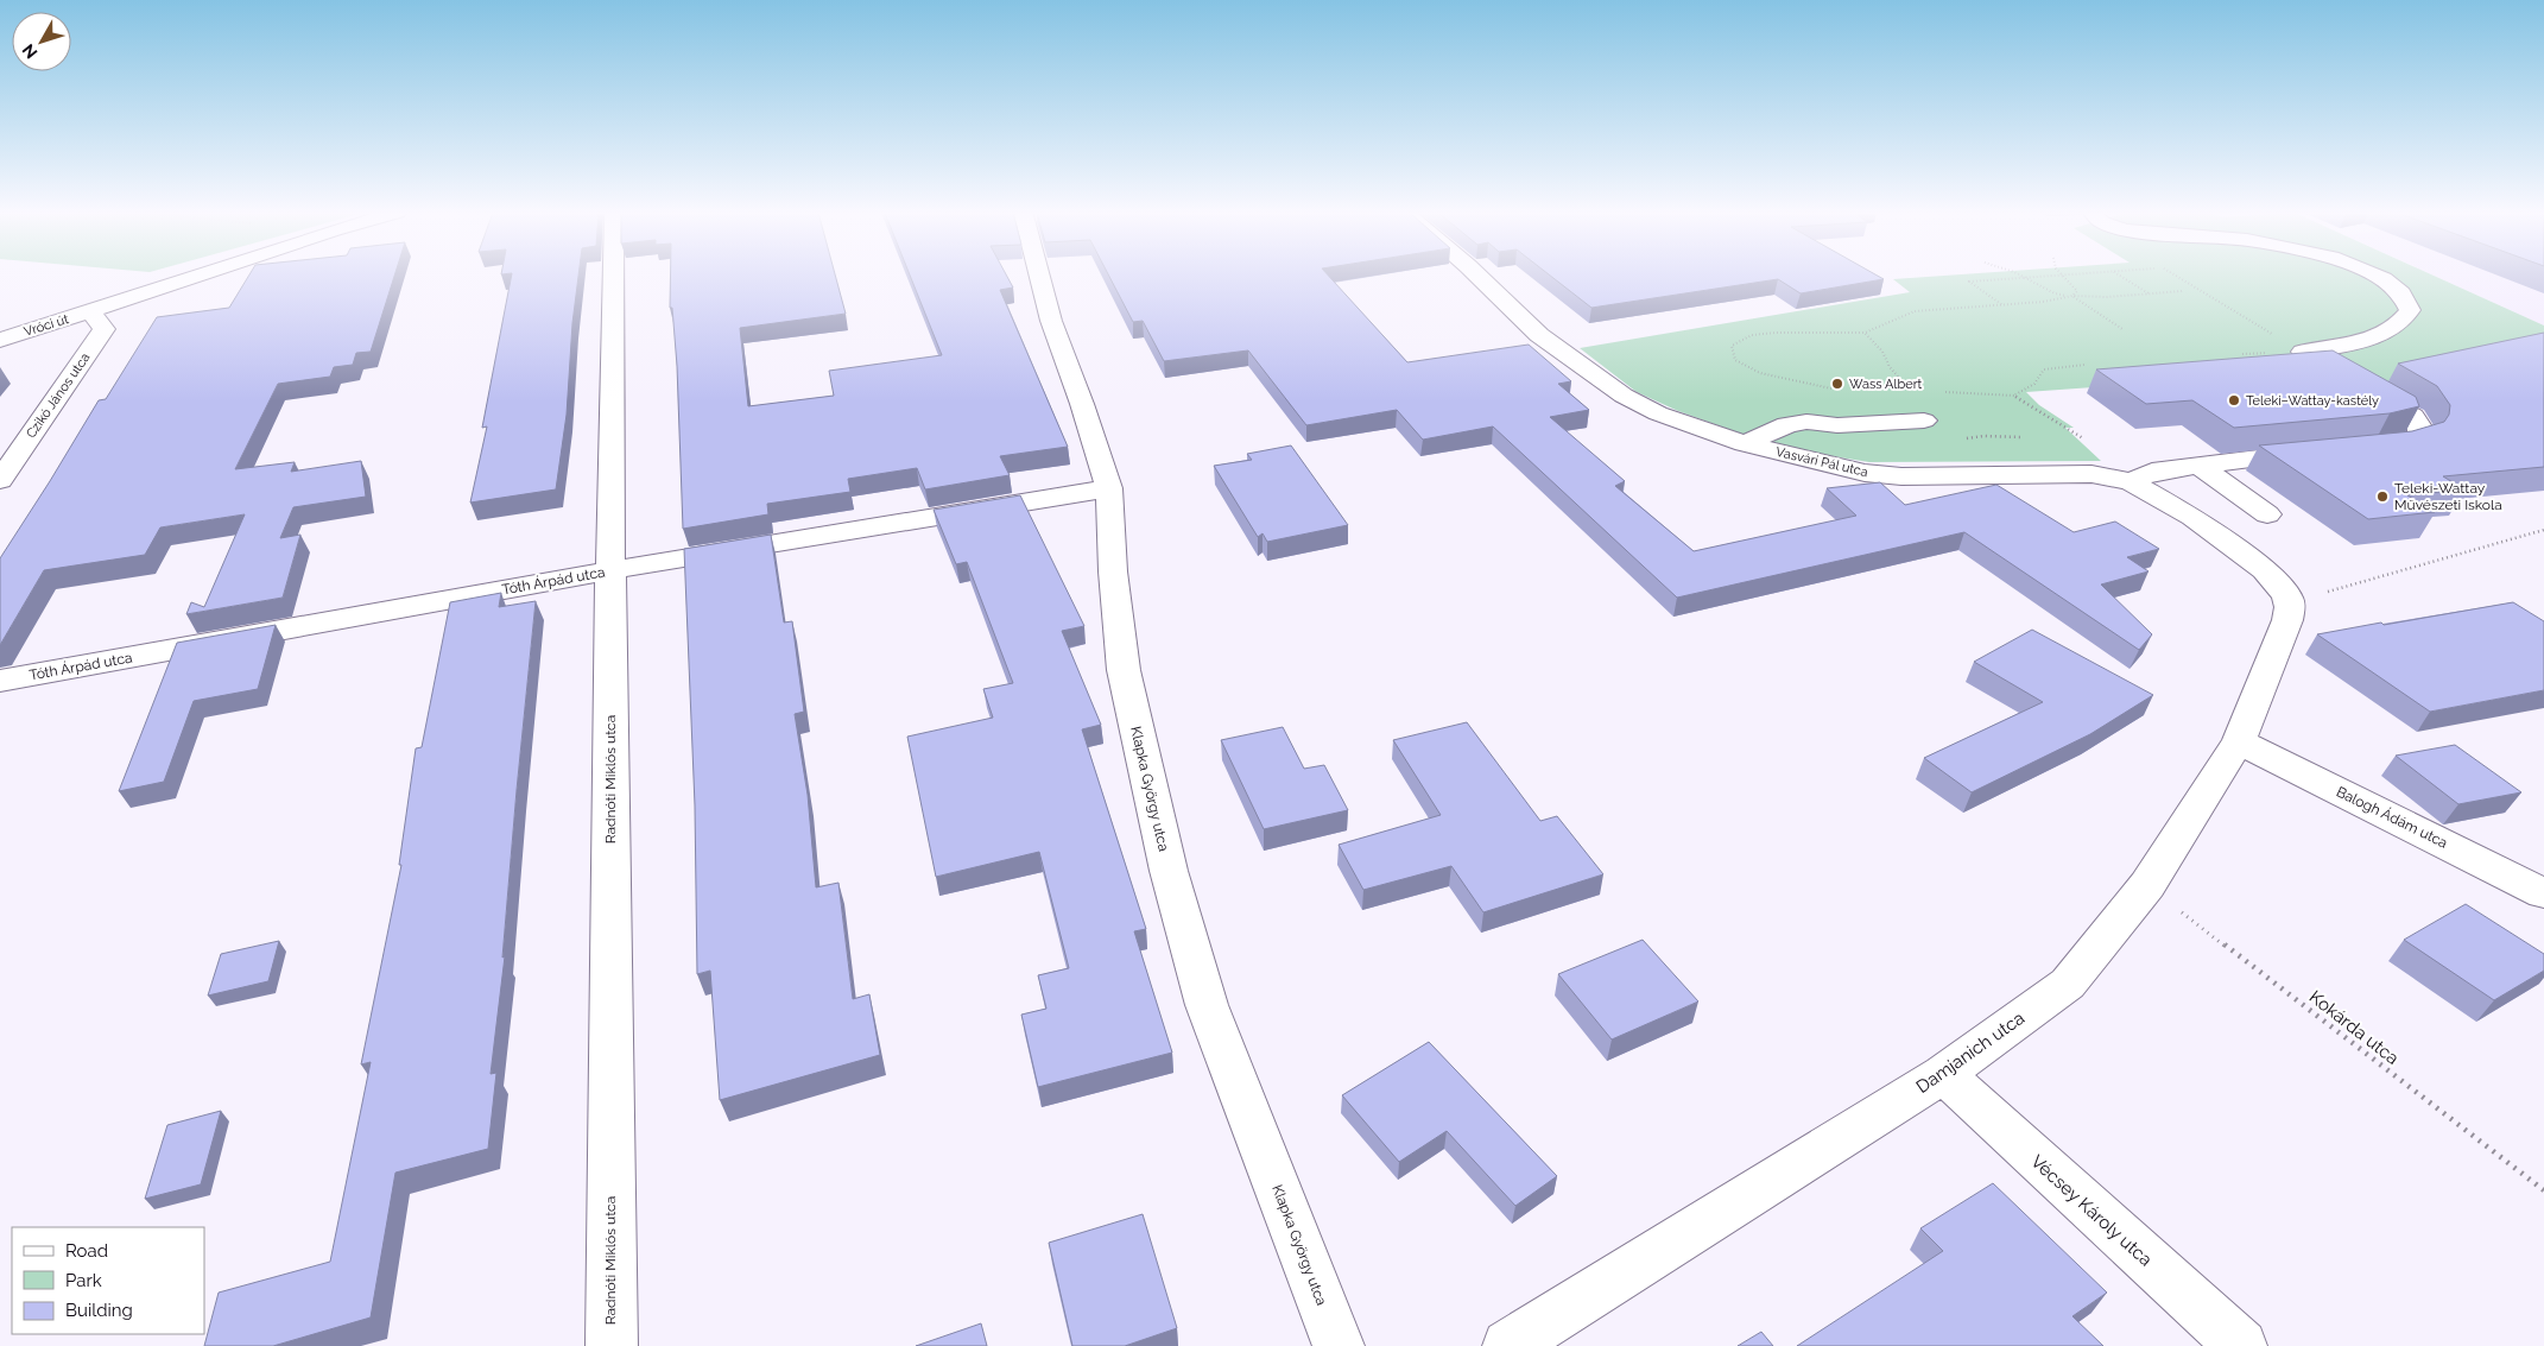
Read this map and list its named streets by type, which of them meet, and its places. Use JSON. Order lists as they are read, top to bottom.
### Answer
{
  "streets": {
    "street": [
      "Vróci út",
      "Czikó János utca",
      "Vasvári Pál utca",
      "Tóth Árpád utca",
      "Radnóti Miklós utca",
      "Klapka György utca",
      "Balogh Ádám utca",
      "Damjanich utca",
      "Vécsey Károly utca"
    ],
    "path": ["Kokárda utca"]
  },
  "crossings": [
    ["Vróci út", "Czikó János utca"],
    ["Vasvári Pál utca", "Damjanich utca"],
    ["Tóth Árpád utca", "Radnóti Miklós utca"],
    ["Tóth Árpád utca", "Klapka György utca"],
    ["Balogh Ádám utca", "Damjanich utca"],
    ["Kokárda utca", "Damjanich utca"],
    ["Damjanich utca", "Vécsey Károly utca"]
  ],
  "places": ["Wass Albert", "Teleki–Wattay-kastély", "Teleki-Wattay Művészeti Iskola"],
  "legend": ["Road", "Park", "Building"],
  "north": "bottom left"
}
